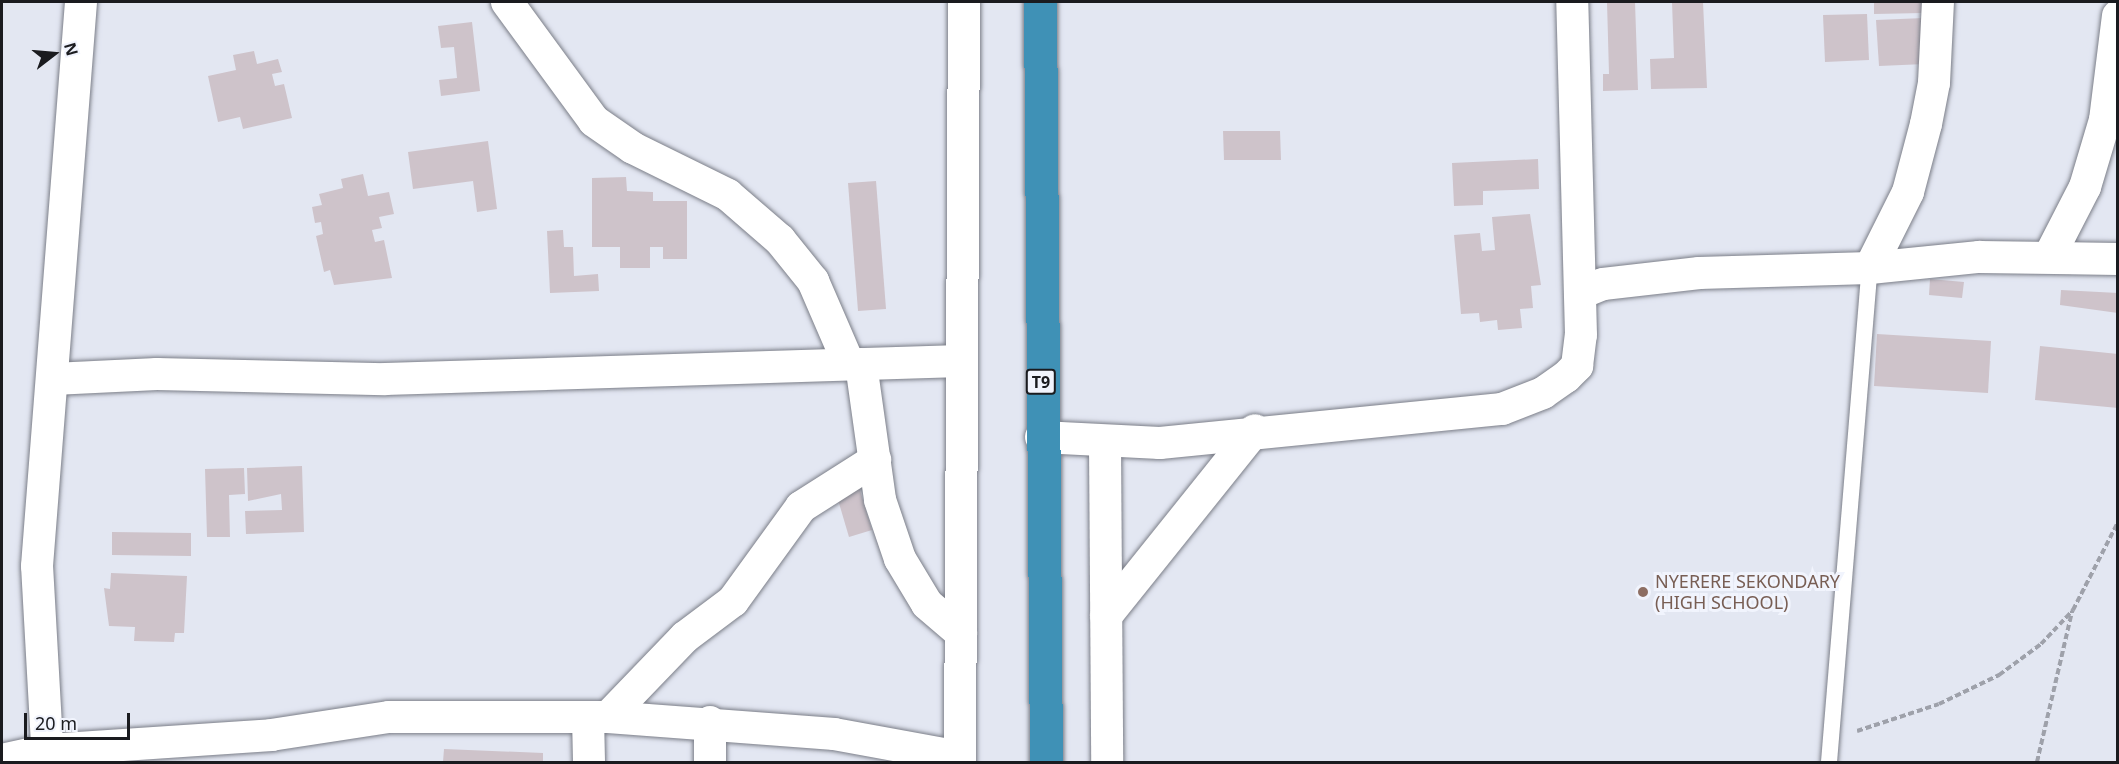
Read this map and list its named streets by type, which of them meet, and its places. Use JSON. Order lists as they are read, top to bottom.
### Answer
{
  "streets": {
    "highway": ["T9"]
  },
  "places": ["NYERERE SEKONDARY (HIGH SCHOOL)"],
  "scale_bar": "20 m",
  "north": "right"
}
